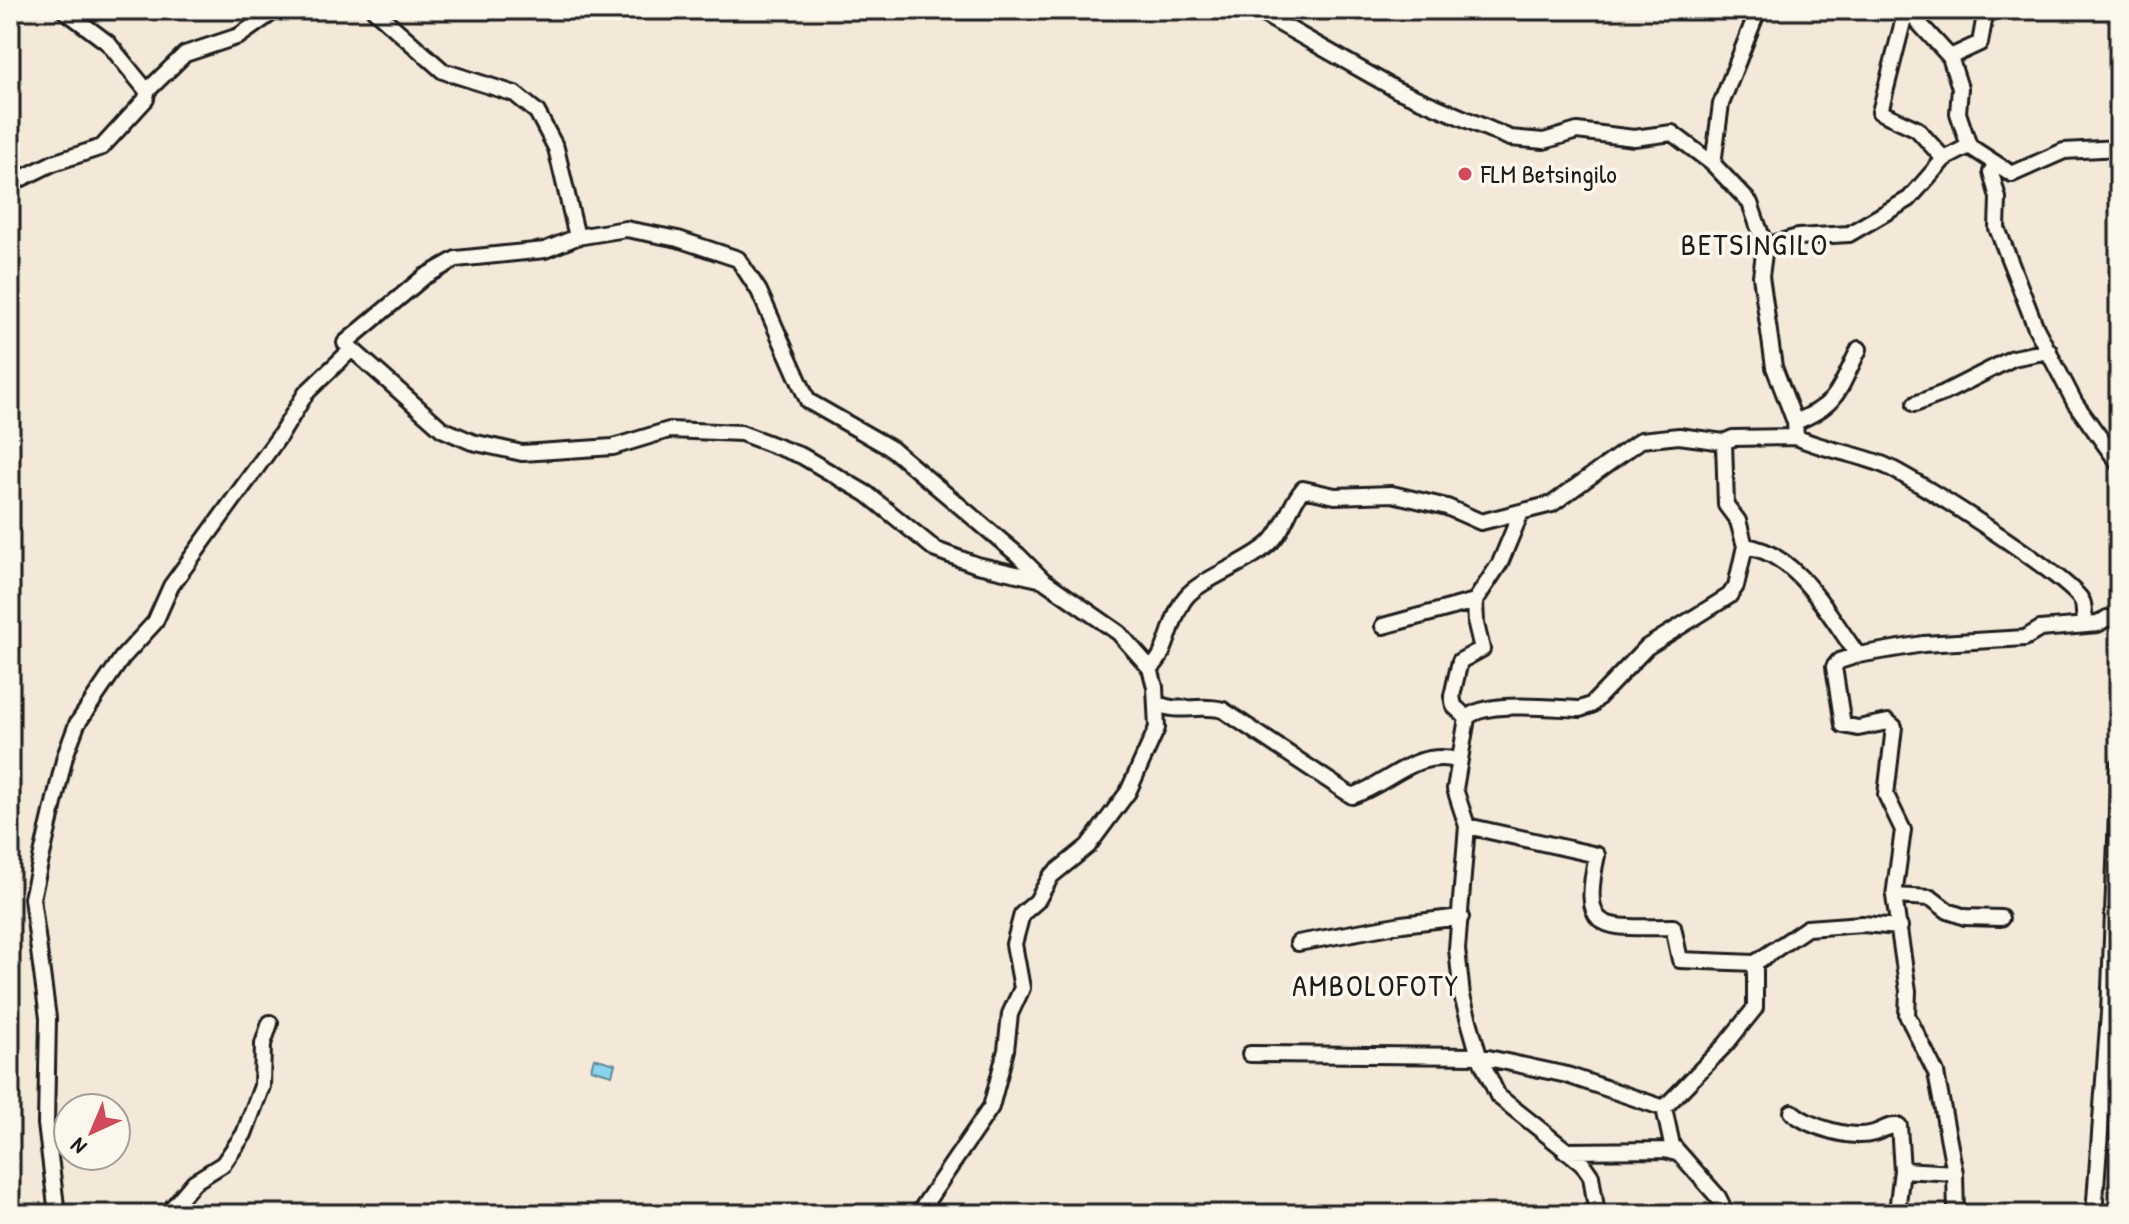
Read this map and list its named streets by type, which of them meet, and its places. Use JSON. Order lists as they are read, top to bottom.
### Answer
{
  "districts": ["BETSINGILO", "AMBOLOFOTY"],
  "places": ["FLM Betsingilo"],
  "north": "bottom left"
}
